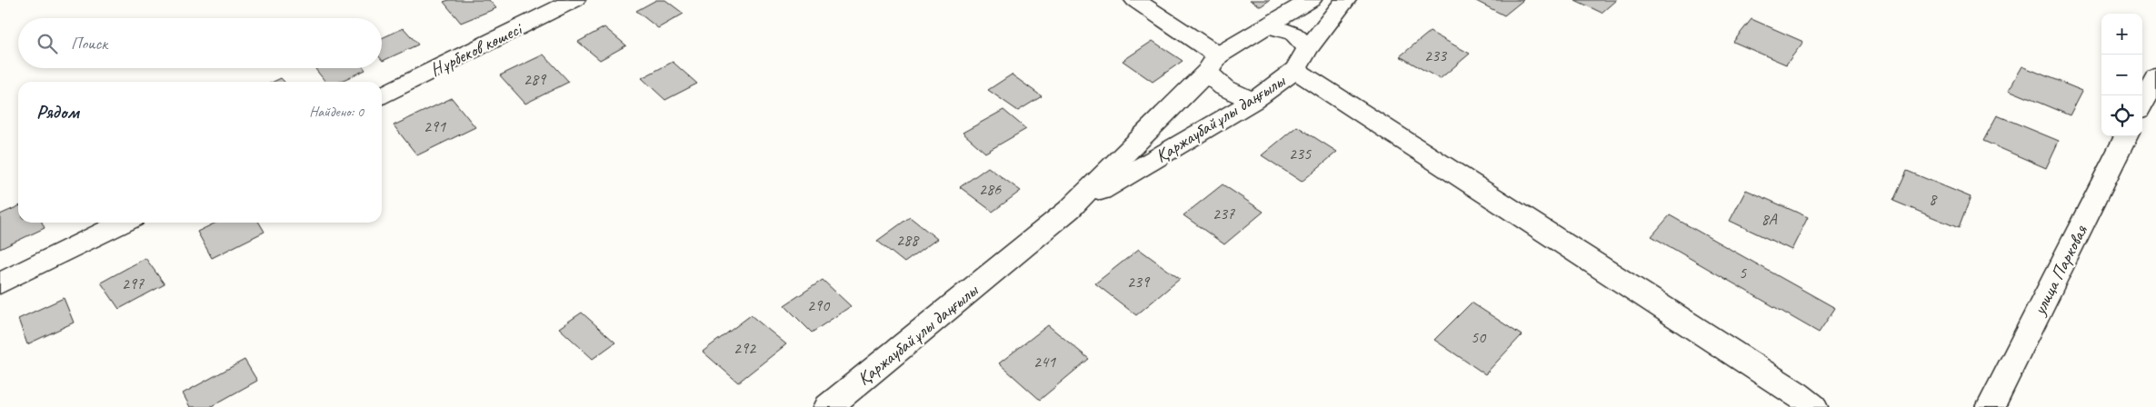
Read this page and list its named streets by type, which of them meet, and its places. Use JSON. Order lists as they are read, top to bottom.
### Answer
{
  "streets": {
    "main road": ["Нұрбеков көшесі", "Қаржаубайұлы даңғылы", "улица Парковая"]
  },
  "house_numbers": [
    "233",
    "289",
    "291",
    "235",
    "286",
    "8",
    "237",
    "8А",
    "288",
    "5",
    "239",
    "297",
    "290",
    "50",
    "292",
    "241"
  ],
  "page": {
    "map_buttons": ["+", "−"],
    "search": "Поиск",
    "heading": ["Рядом", "Найдено: 0"]
  }
}
